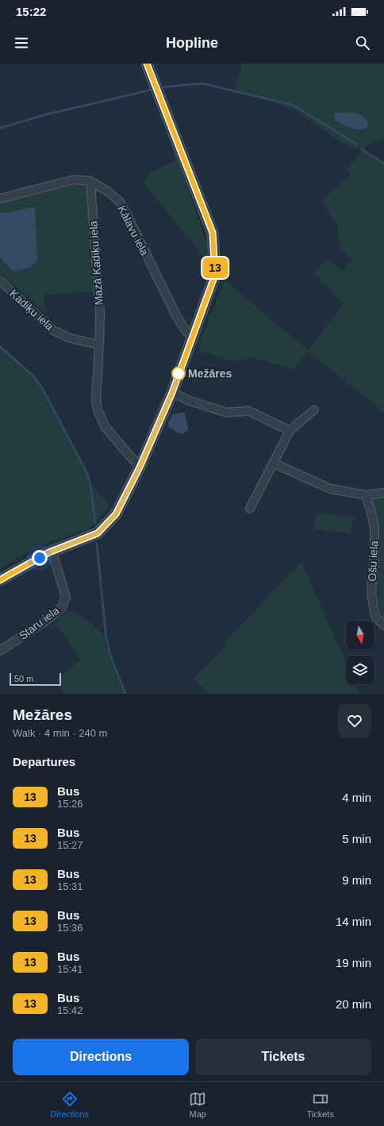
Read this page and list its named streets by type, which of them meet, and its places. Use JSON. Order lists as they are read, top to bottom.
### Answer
{
  "streets": {
    "street": [
      "Kālavu iela",
      "Mazā Kadiķu iela",
      "Kadiķu iela",
      "Ošu iela",
      "Staru iela"
    ]
  },
  "crossings": [
    ["Kālavu iela", "Mazā Kadiķu iela"],
    ["Mazā Kadiķu iela", "Kadiķu iela"]
  ],
  "places": ["Mežāres"],
  "lines": ["bus line 13"],
  "scale_bar": "50 m",
  "north": "bottom",
  "page": {
    "status": "15:22",
    "header": "Hopline",
    "on_map": "13",
    "scale": "50 m",
    "heading": [
      ["Mežāres", "Walk · 4 min · 240 m"],
      "Departures"
    ],
    "list": [
      {
        "mark": "13",
        "name": "Bus",
        "note": "15:26",
        "value": "4 min"
      },
      {
        "mark": "13",
        "name": "Bus",
        "note": "15:27",
        "value": "5 min"
      },
      {
        "mark": "13",
        "name": "Bus",
        "note": "15:31",
        "value": "9 min"
      },
      {
        "mark": "13",
        "name": "Bus",
        "note": "15:36",
        "value": "14 min"
      },
      {
        "mark": "13",
        "name": "Bus",
        "note": "15:41",
        "value": "19 min"
      },
      {
        "mark": "13",
        "name": "Bus",
        "note": "15:42",
        "value": "20 min"
      }
    ],
    "buttons": ["Directions", "Tickets"],
    "tabs": ["Directions", "Map", "Tickets"]
  }
}
